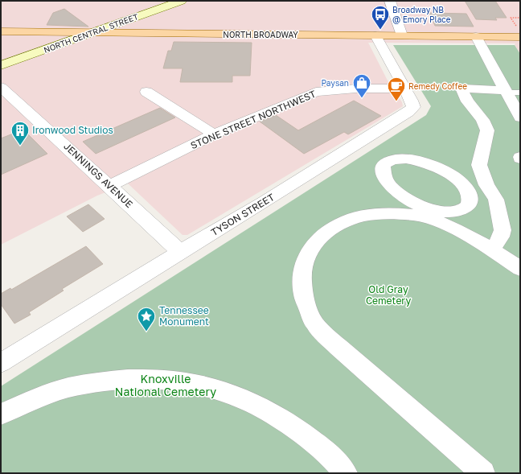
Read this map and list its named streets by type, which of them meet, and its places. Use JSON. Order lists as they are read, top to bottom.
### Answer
{
  "streets": {
    "main road": ["NORTH CENTRAL STREET", "NORTH BROADWAY"],
    "street": ["STONE STREET NORTHWEST", "JENNINGS AVENUE", "TYSON STREET"]
  },
  "crossings": [
    ["NORTH CENTRAL STREET", "NORTH BROADWAY"],
    ["NORTH BROADWAY", "TYSON STREET"],
    ["STONE STREET NORTHWEST", "JENNINGS AVENUE"],
    ["STONE STREET NORTHWEST", "TYSON STREET"],
    ["JENNINGS AVENUE", "TYSON STREET"]
  ],
  "parks": ["Old Gray Cemetery", "Knoxville National Cemetery"],
  "places": {
    "bus stop": ["Broadway NB @ Emory Place"],
    "shop": ["Paysan"],
    "cafe": ["Remedy Coffee"],
    "building": ["Ironwood Studios"],
    "place": ["Tennessee Monument"]
  }
}
